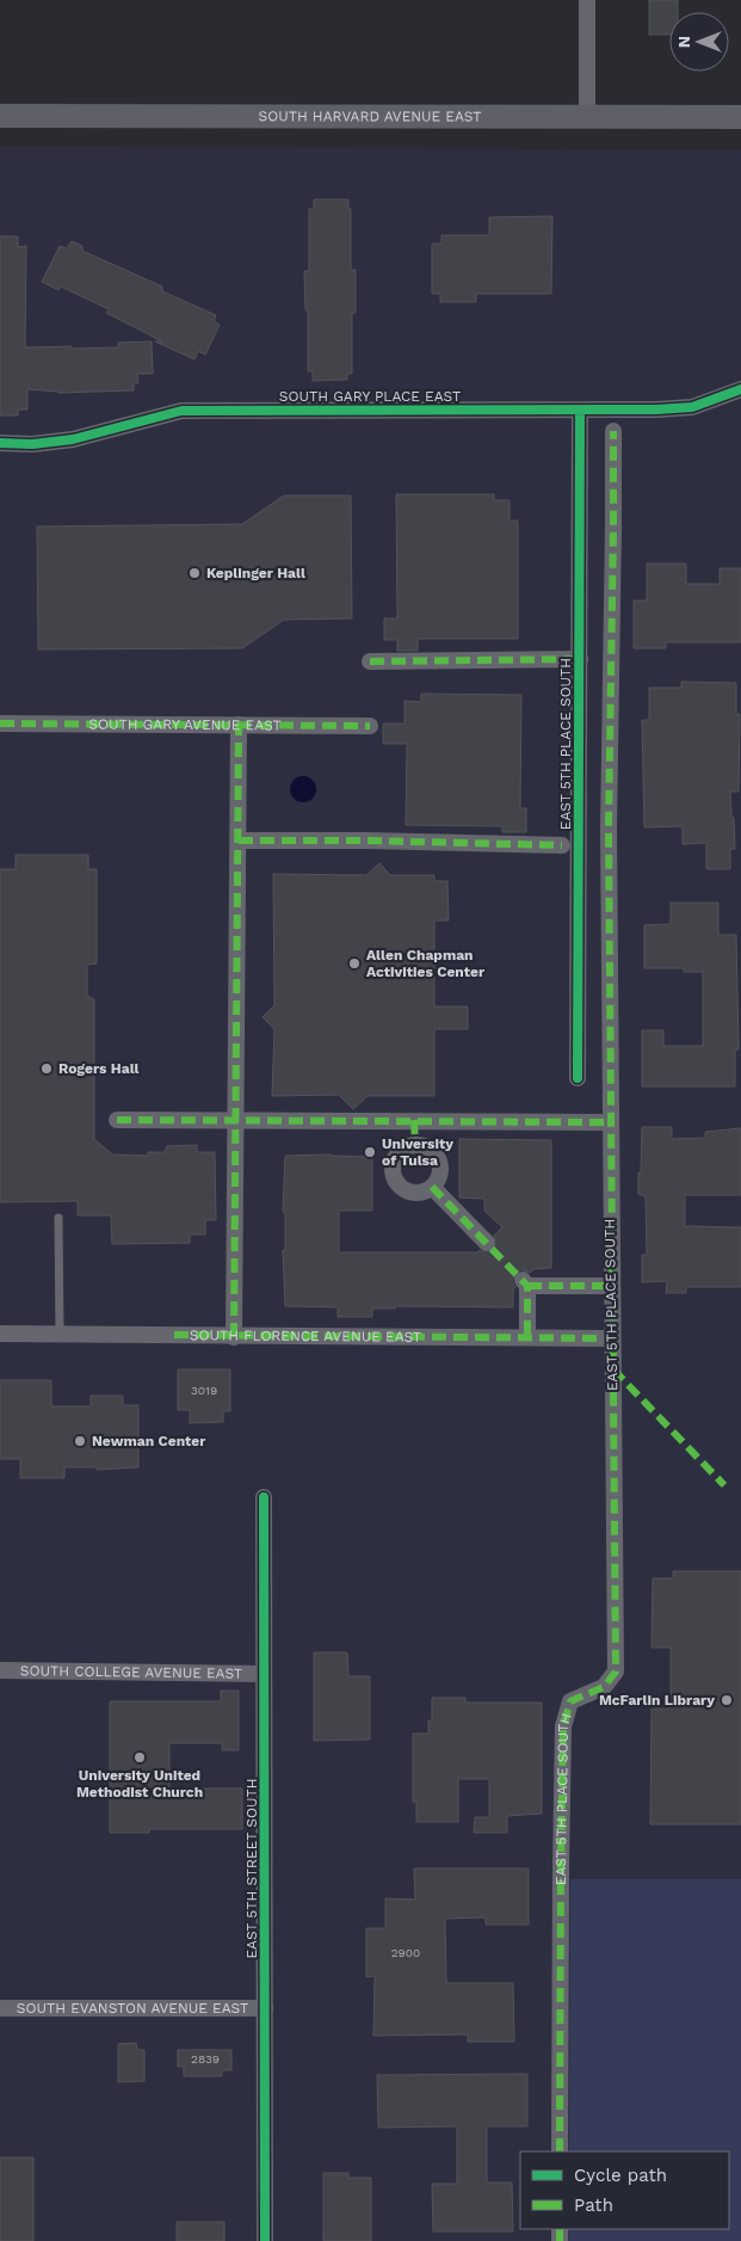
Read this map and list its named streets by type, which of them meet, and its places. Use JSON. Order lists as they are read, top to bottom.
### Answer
{
  "streets": {
    "main road": ["SOUTH HARVARD AVENUE EAST"],
    "street": [
      "SOUTH GARY PLACE EAST",
      "SOUTH GARY AVENUE EAST",
      "EAST 5TH PLACE SOUTH",
      "SOUTH FLORENCE AVENUE EAST",
      "SOUTH COLLEGE AVENUE EAST",
      "EAST 5TH STREET SOUTH",
      "SOUTH EVANSTON AVENUE EAST"
    ]
  },
  "crossings": [
    ["SOUTH GARY PLACE EAST", "EAST 5TH PLACE SOUTH"],
    ["EAST 5TH PLACE SOUTH", "SOUTH FLORENCE AVENUE EAST"],
    ["SOUTH COLLEGE AVENUE EAST", "EAST 5TH STREET SOUTH"],
    ["EAST 5TH STREET SOUTH", "SOUTH EVANSTON AVENUE EAST"]
  ],
  "places": [
    "Keplinger Hall",
    "Allen Chapman Activities Center",
    "Rogers Hall",
    "University of Tulsa",
    "Newman Center",
    "McFarlin Library",
    "University United Methodist Church"
  ],
  "house_numbers": ["3019", "2900", "2839"],
  "legend": ["Cycle path", "Path"],
  "north": "left"
}
